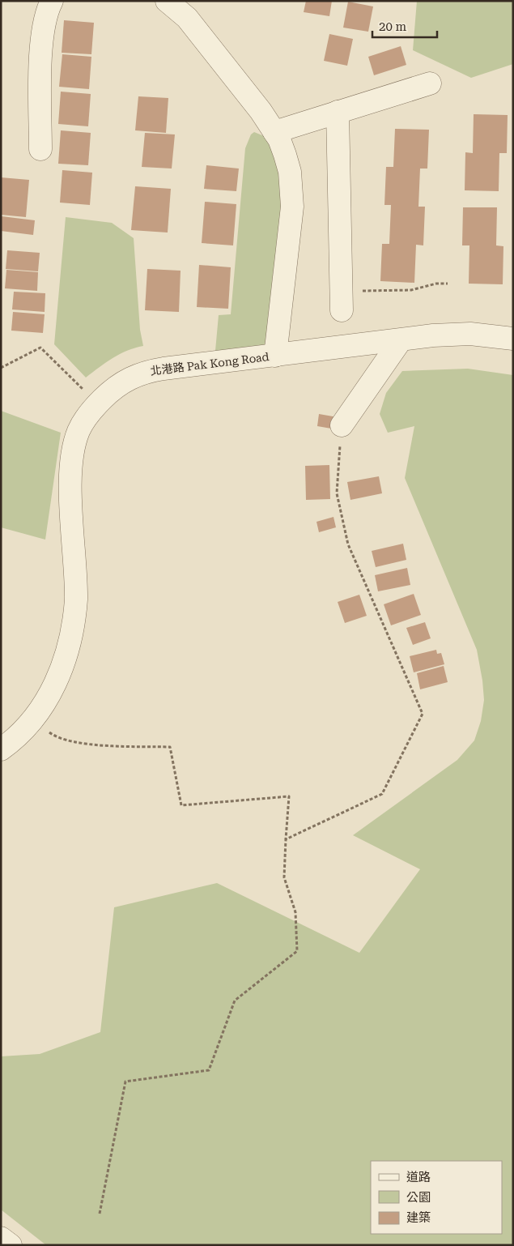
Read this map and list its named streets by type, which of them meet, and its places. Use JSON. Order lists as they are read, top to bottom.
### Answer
{
  "streets": {
    "street": ["北港路 Pak Kong Road"]
  },
  "legend": ["道路", "公園", "建築"],
  "scale_bar": "20 m"
}
